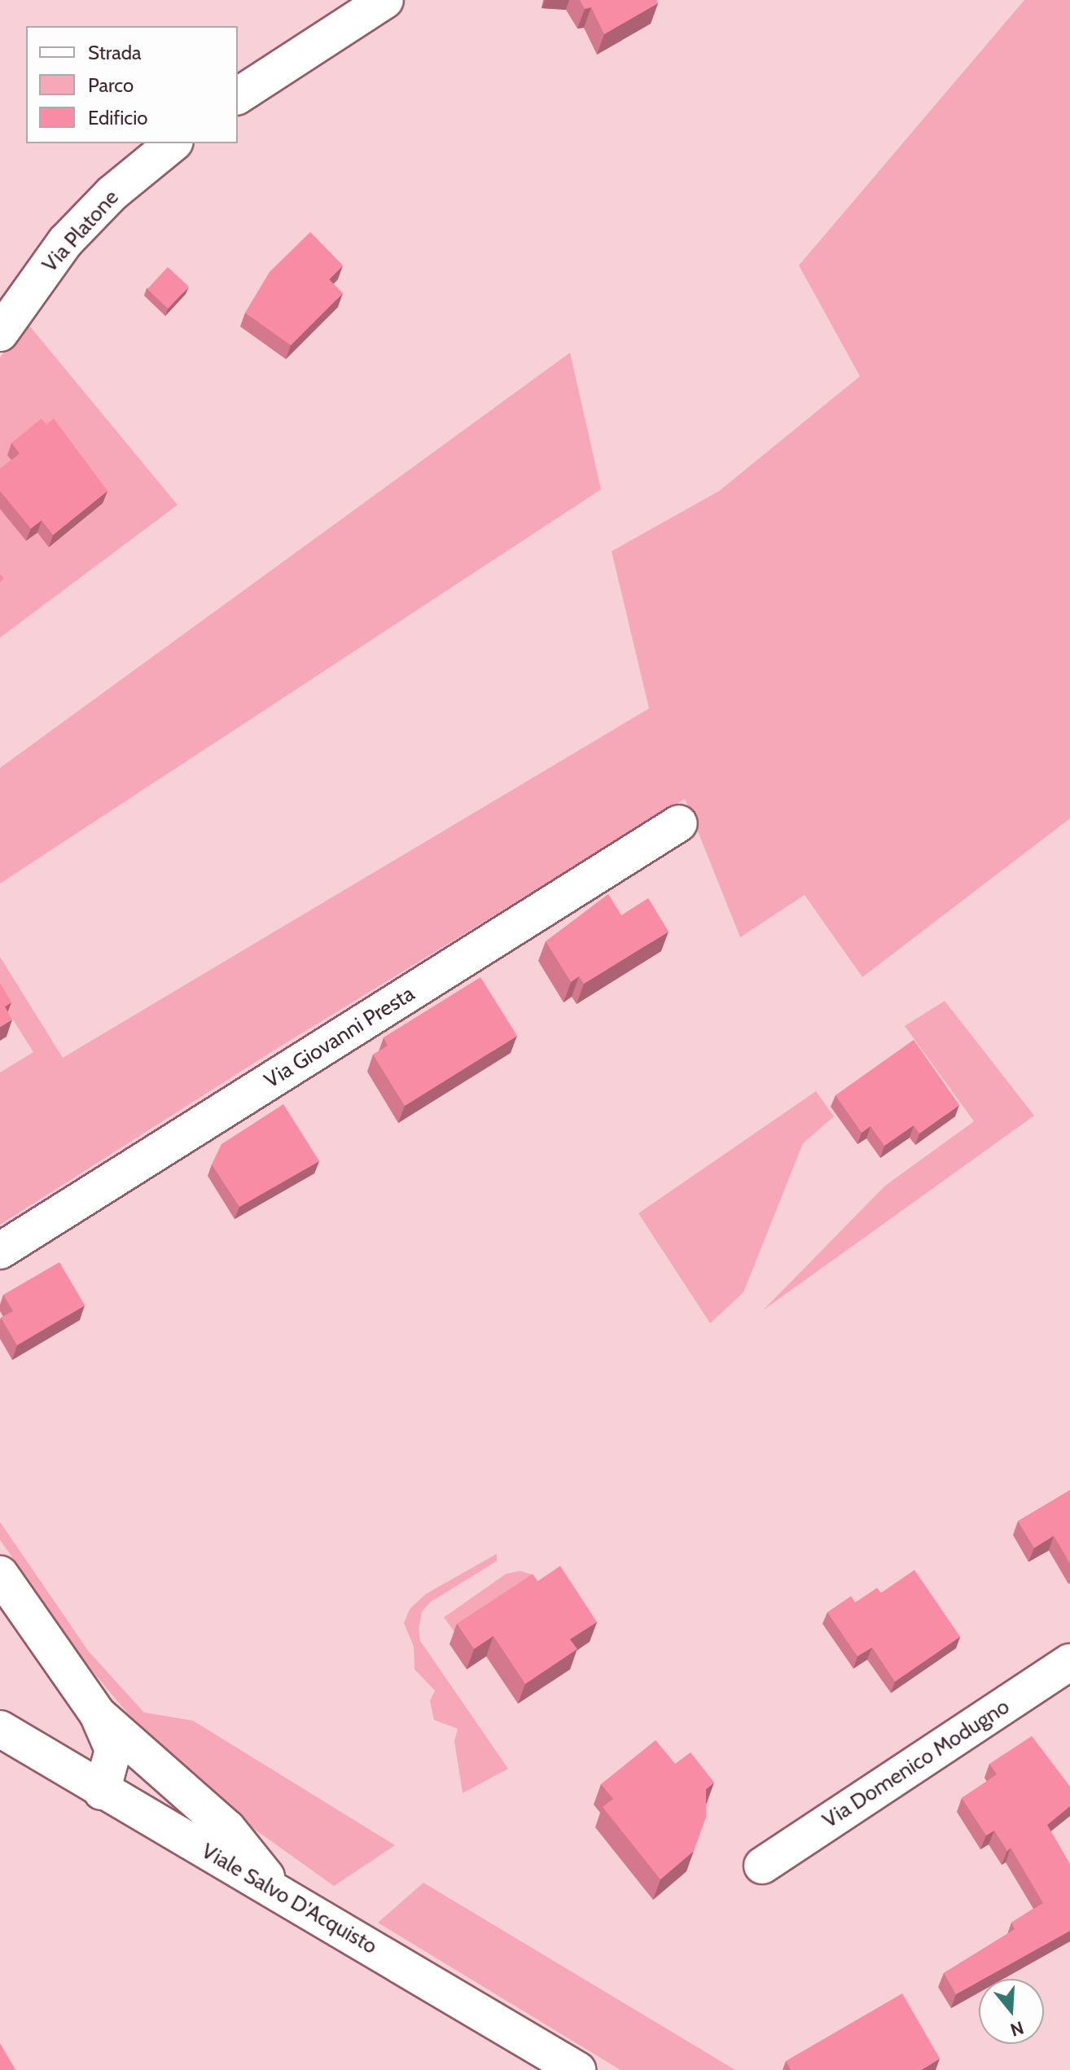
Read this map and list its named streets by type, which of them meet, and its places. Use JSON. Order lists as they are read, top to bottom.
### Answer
{
  "streets": {
    "street": [
      "Via Platone",
      "Via Giovanni Presta",
      "Via Domenico Modugno",
      "Viale Salvo D'Acquisto"
    ]
  },
  "legend": ["Strada", "Parco", "Edificio"],
  "north": "bottom"
}
